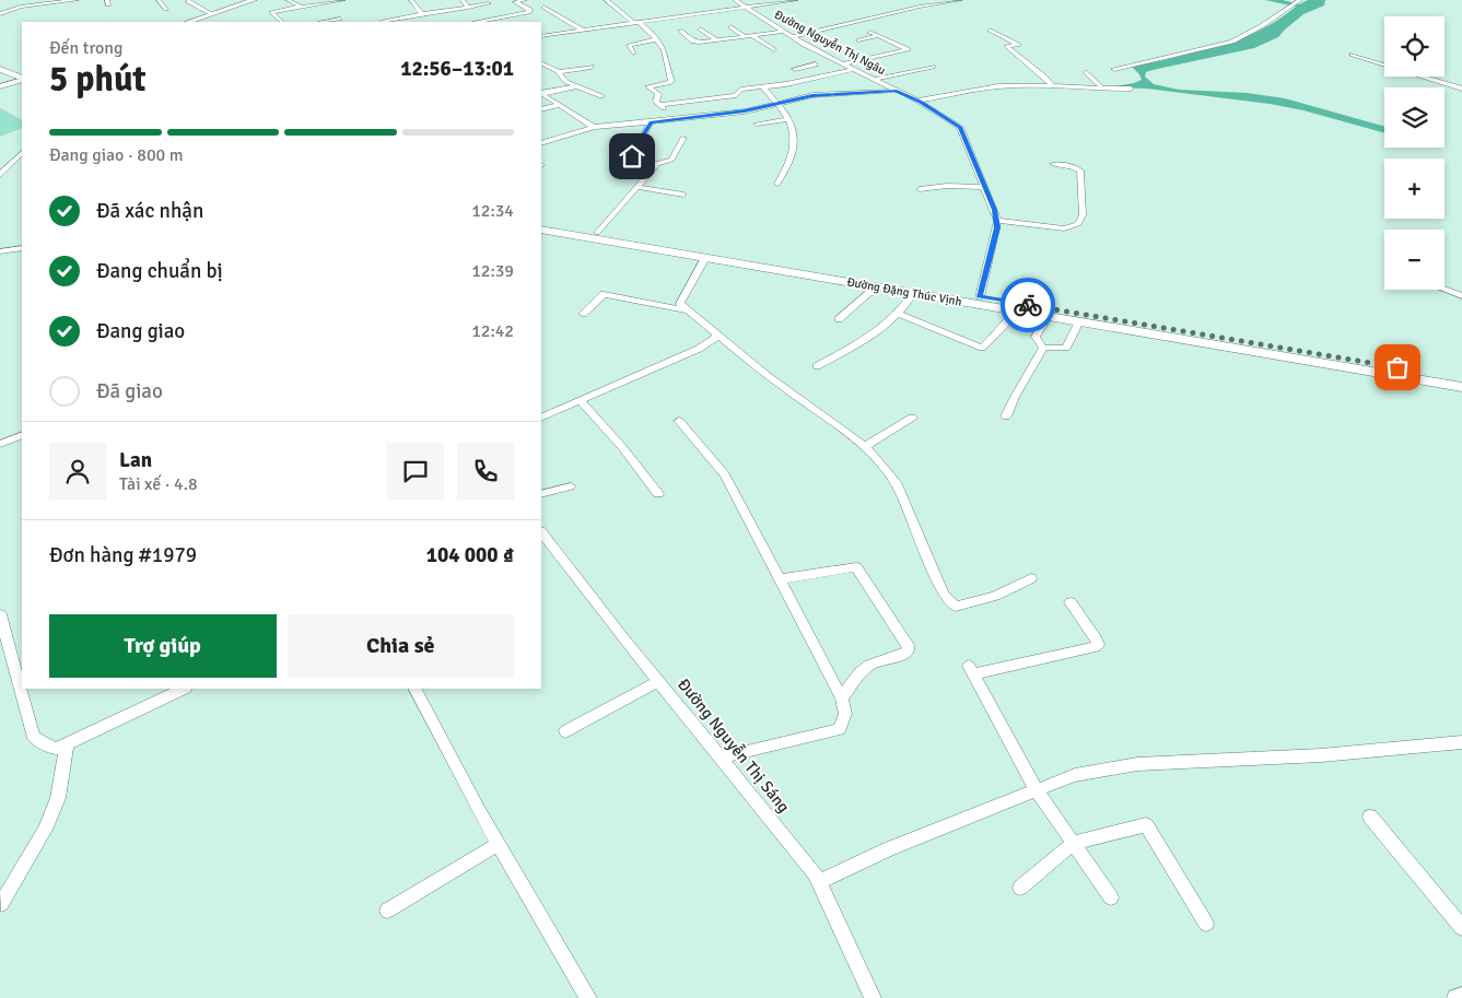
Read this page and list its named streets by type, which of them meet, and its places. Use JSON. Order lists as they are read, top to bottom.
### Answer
{
  "streets": {
    "main road": ["Đường Đặng Thúc Vịnh"],
    "street": ["Đường Nguyễn Thị Ngâu", "Đường Nguyễn Thị Sáng"]
  },
  "page": {
    "map_buttons": ["+", "−"],
    "heading": ["5 phút", "Đến trong", "12:56–13:01"],
    "panel": [
      "Lan",
      "Tài xế · 4.8",
      "Đơn hàng #1979",
      "104 000 ₫"
    ],
    "bar": "Đang giao · 800 m",
    "list": [
      ["Đã xác nhận", "12:34"],
      ["Đang chuẩn bị", "12:39"],
      ["Đang giao", "12:42"],
      "Đã giao"
    ],
    "buttons": ["Trợ giúp", "Chia sẻ"]
  }
}
